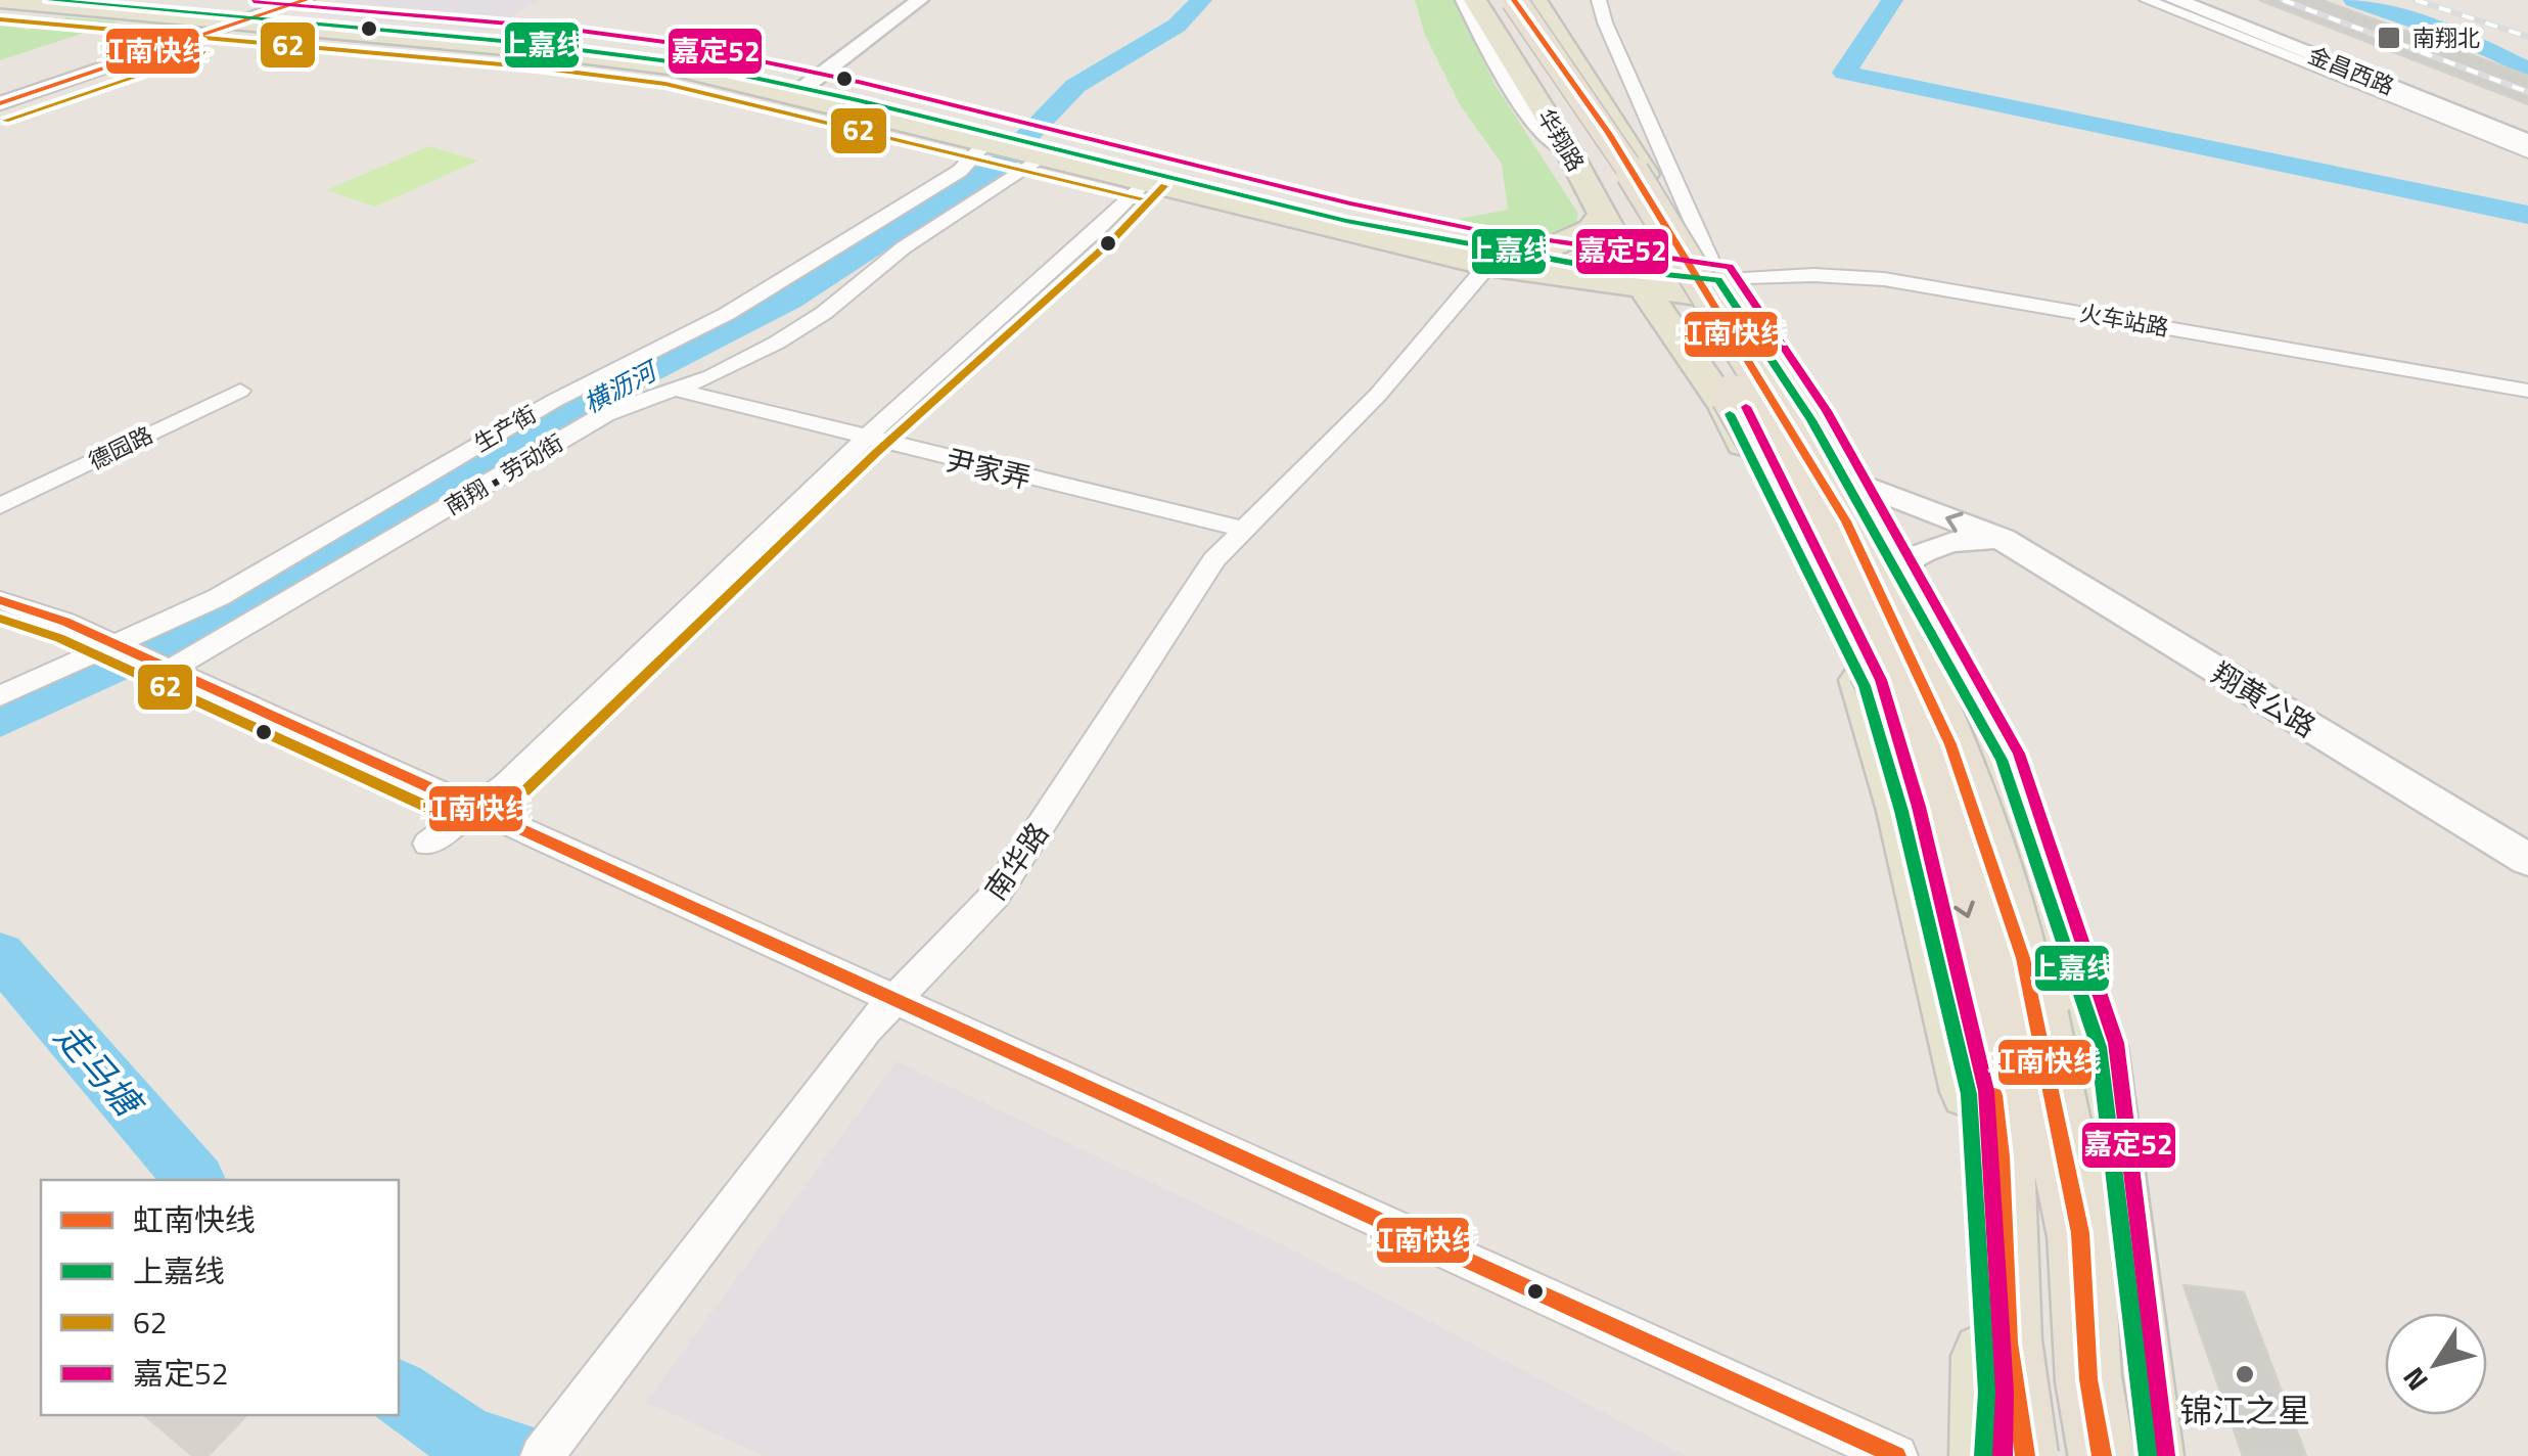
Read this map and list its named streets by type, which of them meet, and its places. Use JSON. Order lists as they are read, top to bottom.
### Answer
{
  "streets": {
    "main road": ["金昌西路", "华翔路"],
    "street": [
      "火车站路",
      "生产街",
      "德园路",
      "尹家弄",
      "南翔 • 劳动街",
      "翔黄公路",
      "南华路"
    ]
  },
  "crossings": [
    ["华翔路", "火车站路"],
    ["华翔路", "翔黄公路"],
    ["生产街", "南翔 • 劳动街"],
    ["尹家弄", "南翔 • 劳动街"],
    ["尹家弄", "南华路"]
  ],
  "water": ["横沥河", "走马塘"],
  "places": {
    "transit": ["南翔北"],
    "other": ["锦江之星"]
  },
  "lines": [
    "transit line 虹南快线",
    "transit line 上嘉线",
    "transit line 嘉定52",
    "transit line 62"
  ],
  "legend": [
    "虹南快线",
    "上嘉线",
    "62",
    "嘉定52"
  ],
  "north": "bottom left"
}
